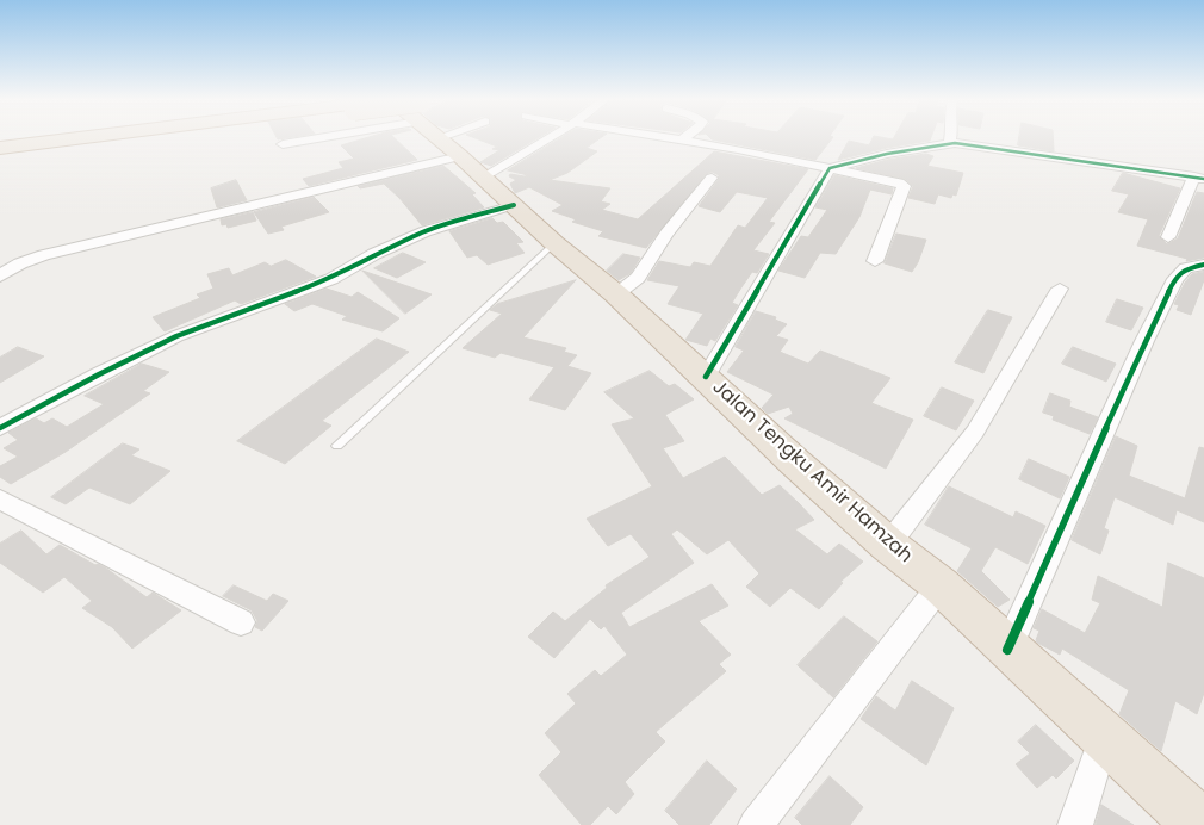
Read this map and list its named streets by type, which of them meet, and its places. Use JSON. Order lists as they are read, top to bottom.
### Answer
{
  "streets": {
    "highway": ["Jalan Tengku Amir Hamzah"]
  }
}
